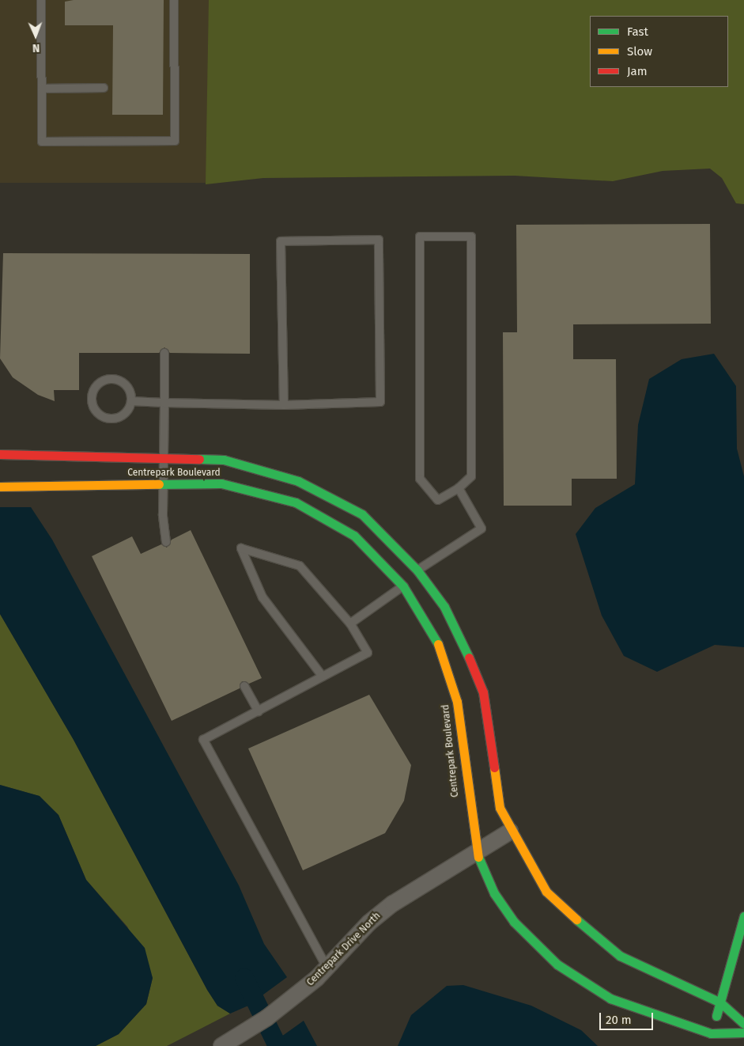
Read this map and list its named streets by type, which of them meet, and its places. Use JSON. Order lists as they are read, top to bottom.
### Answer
{
  "streets": {
    "street": ["Centrepark Boulevard", "Centrepark Drive North"]
  },
  "crossings": [
    ["Centrepark Boulevard", "Centrepark Drive North"]
  ],
  "legend": ["Fast", "Slow", "Jam"],
  "scale_bar": "20 m",
  "north": "bottom"
}
